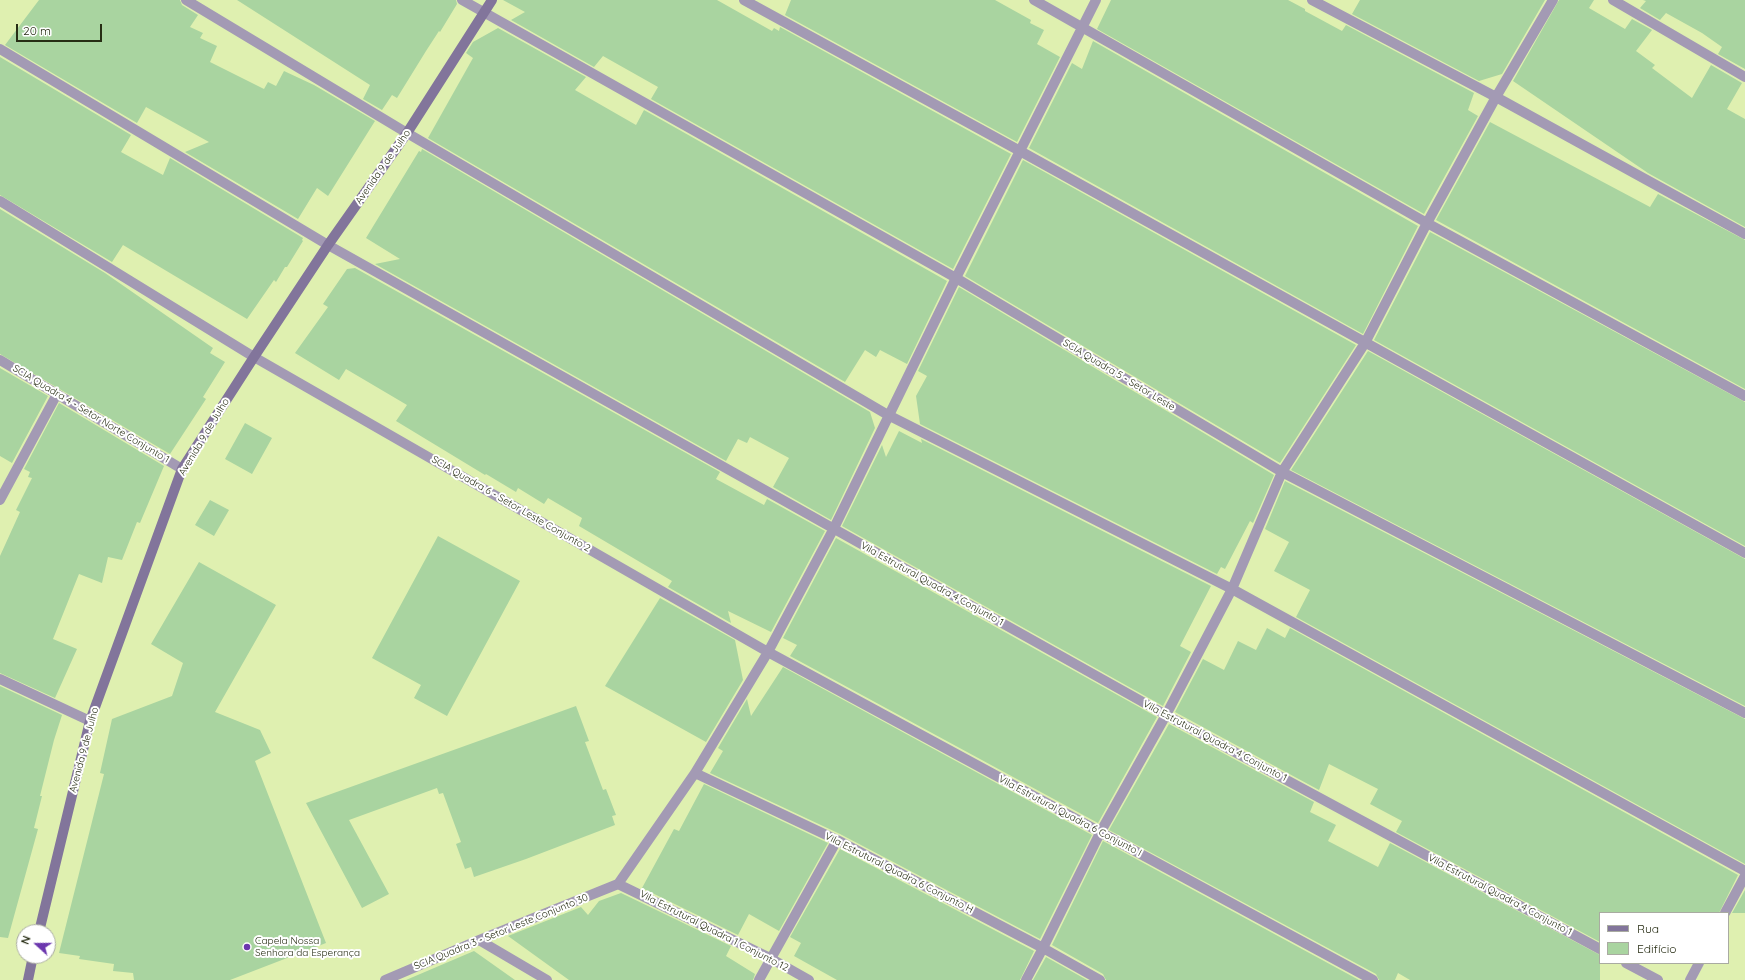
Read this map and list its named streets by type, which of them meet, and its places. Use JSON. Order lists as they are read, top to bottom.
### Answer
{
  "streets": {
    "street": [
      "Avenida 9 de Julho",
      "SCIA Quadra 5 - Setor Leste",
      "SCIA Quadra 4 - Setor Norte Conjunto 1",
      "SCIA Quadra 6 - Setor Leste Conjunto 2",
      "Vila Estrutural Quadra 4 Conjunto 1",
      "Vila Estrutural Quadra 6 Conjunto I",
      "Vila Estrutural Quadra 6 Conjunto H",
      "Vila Estrutural Quadra 1 Conjunto 12",
      "SCIA Quadra 3 - Setor Leste Conjunto 30"
    ]
  },
  "crossings": [
    ["Avenida 9 de Julho", "SCIA Quadra 5 - Setor Leste"],
    ["Avenida 9 de Julho", "SCIA Quadra 4 - Setor Norte Conjunto 1"],
    ["Avenida 9 de Julho", "SCIA Quadra 6 - Setor Leste Conjunto 2"],
    ["Avenida 9 de Julho", "Vila Estrutural Quadra 4 Conjunto 1"],
    ["SCIA Quadra 6 - Setor Leste Conjunto 2", "Vila Estrutural Quadra 6 Conjunto I"],
    ["Vila Estrutural Quadra 1 Conjunto 12", "SCIA Quadra 3 - Setor Leste Conjunto 30"]
  ],
  "places": ["Capela Nossa Senhora da Esperança"],
  "legend": ["Rua", "Edifício"],
  "scale_bar": "20 m",
  "north": "left"
}
